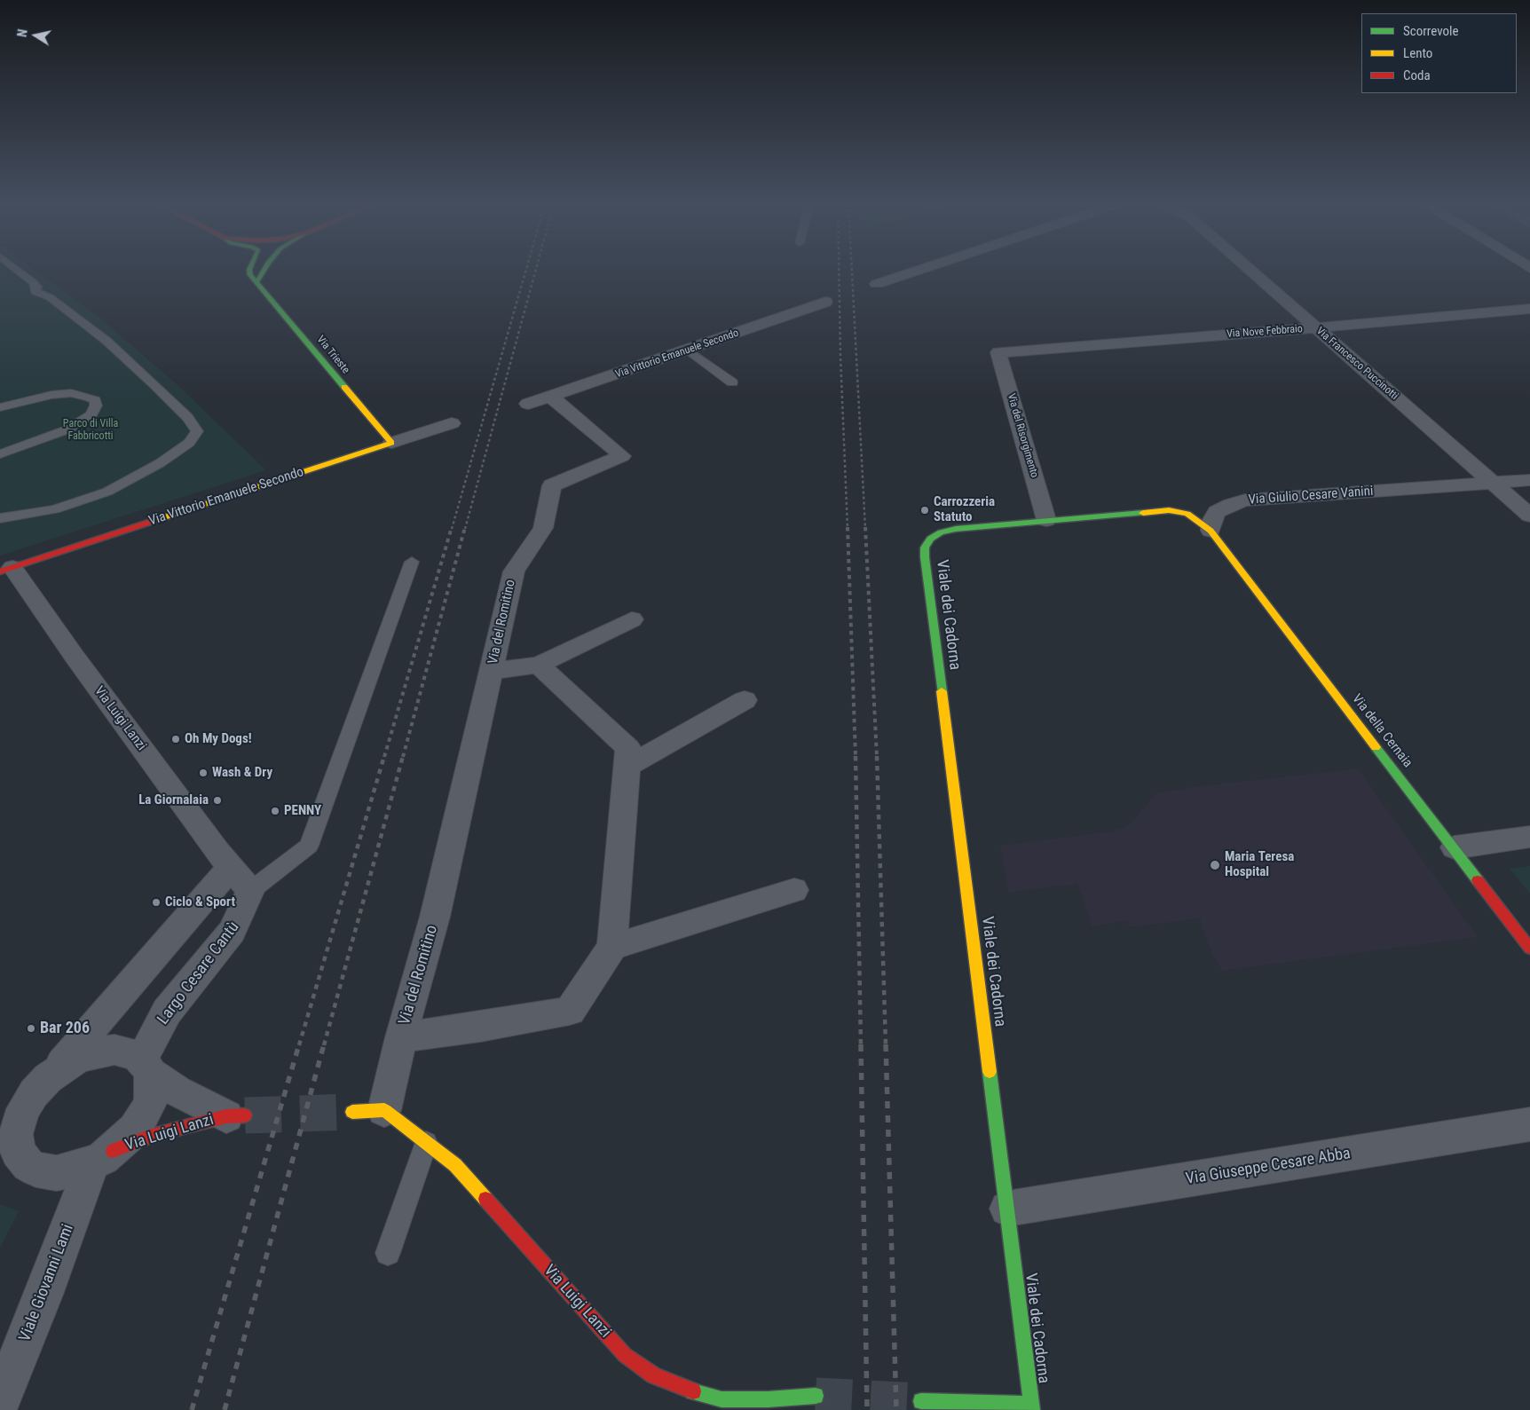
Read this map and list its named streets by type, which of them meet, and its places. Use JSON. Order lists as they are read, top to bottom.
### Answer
{
  "streets": {
    "street": [
      "Via Nove Febbraio",
      "Via Vittorio Emanuele Secondo",
      "Via Trieste",
      "Via Francesco Puccinotti",
      "Via del Risorgimento",
      "Via Giulio Cesare Vanini",
      "Viale dei Cadorna",
      "Via del Romitino",
      "Via Luigi Lanzi",
      "Via della Cernaia",
      "Largo Cesare Cantù",
      "Via Giuseppe Cesare Abba",
      "Viale Giovanni Lami"
    ]
  },
  "crossings": [
    ["Via Nove Febbraio", "Via Francesco Puccinotti"],
    ["Via Nove Febbraio", "Via del Risorgimento"],
    ["Via Vittorio Emanuele Secondo", "Via Trieste"],
    ["Via Vittorio Emanuele Secondo", "Via del Romitino"],
    ["Via Vittorio Emanuele Secondo", "Via Luigi Lanzi"],
    ["Via Francesco Puccinotti", "Via Giulio Cesare Vanini"],
    ["Via del Risorgimento", "Viale dei Cadorna"],
    ["Via Giulio Cesare Vanini", "Via della Cernaia"],
    ["Viale dei Cadorna", "Via Giuseppe Cesare Abba"],
    ["Via Luigi Lanzi", "Largo Cesare Cantù"],
    ["Via Luigi Lanzi", "Viale Giovanni Lami"],
    ["Largo Cesare Cantù", "Viale Giovanni Lami"]
  ],
  "parks": ["Parco di Villa Fabbricotti"],
  "places": [
    "Carrozzeria Statuto",
    "Oh My Dogs!",
    "Wash & Dry",
    "La Giornalaia",
    "PENNY",
    "Maria Teresa Hospital",
    "Ciclo & Sport",
    "Bar 206"
  ],
  "legend": ["Scorrevole", "Lento", "Coda"],
  "north": "left"
}
